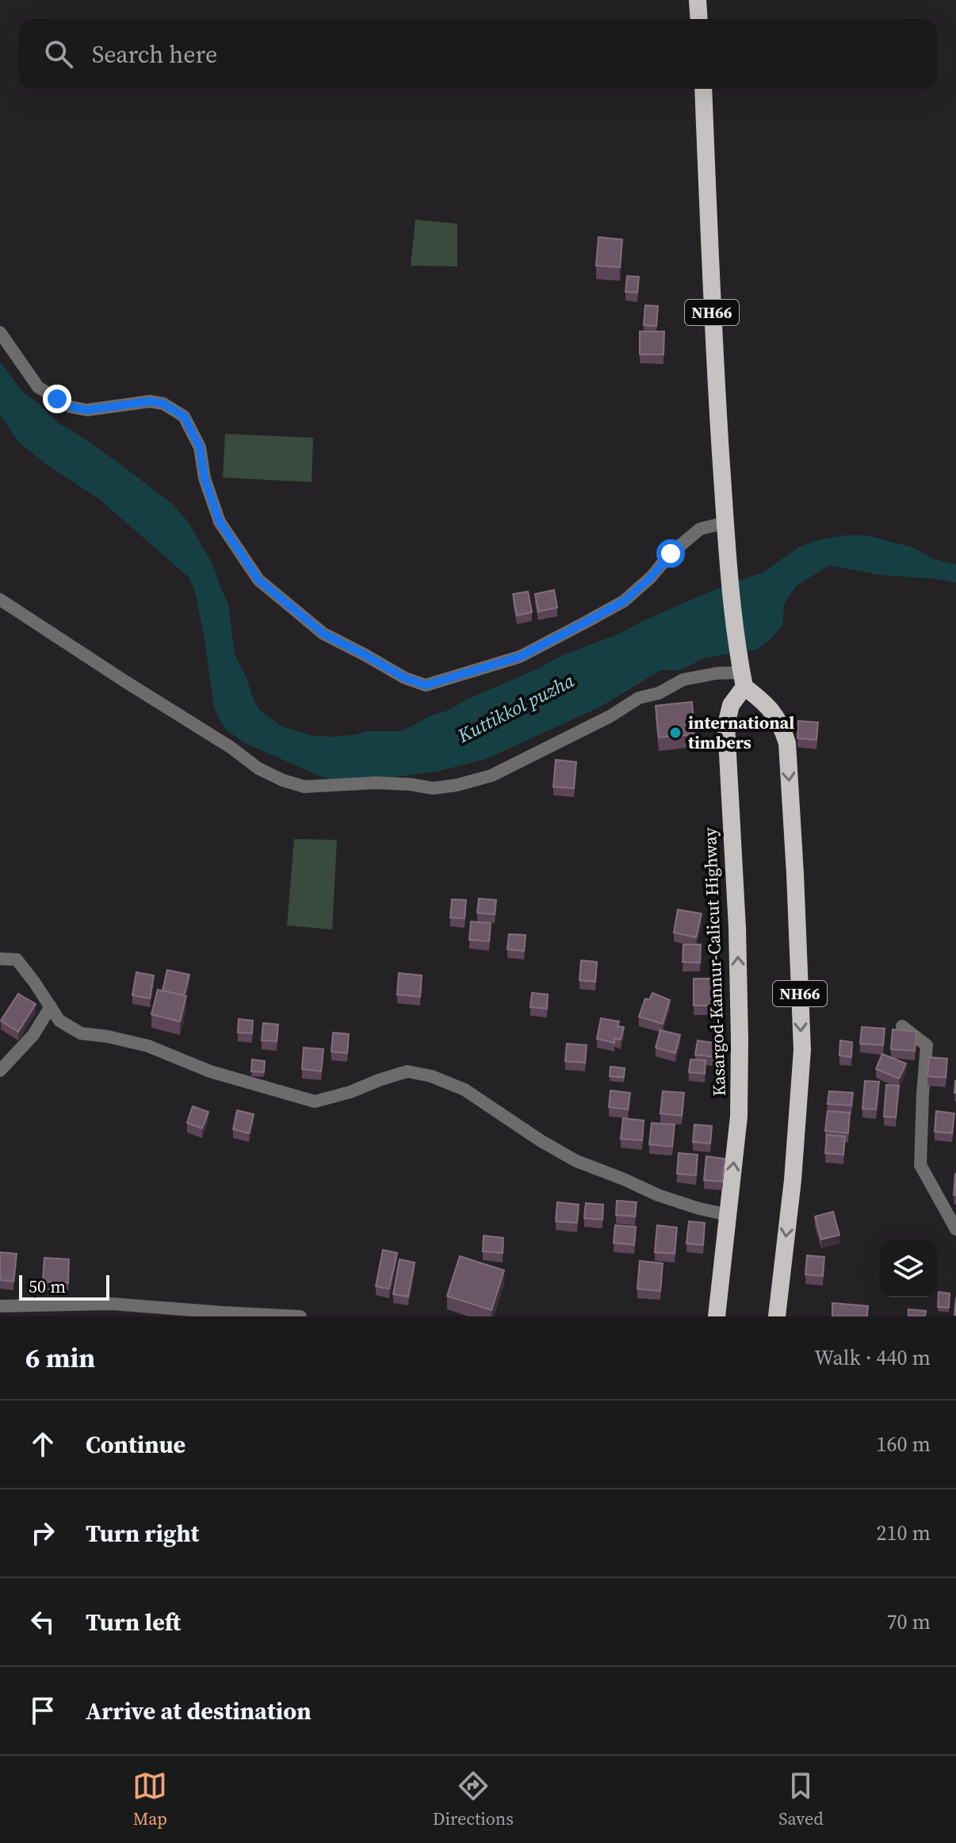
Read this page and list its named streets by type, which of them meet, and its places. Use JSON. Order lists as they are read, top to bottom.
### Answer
{
  "streets": {
    "highway": ["NH66", "Kasargod-Kannur-Calicut Highway"]
  },
  "crossings": [
    ["NH66", "Kasargod-Kannur-Calicut Highway"]
  ],
  "water": ["Kuttikkol puzha"],
  "places": ["international timbers"],
  "scale_bar": "50 m",
  "page": {
    "search": "Search here",
    "scale": "50 m",
    "heading": ["6 min", "Walk · 440 m"],
    "list": [
      ["Continue", "160 m"],
      ["Turn right", "210 m"],
      ["Turn left", "70 m"],
      "Arrive at destination"
    ],
    "nav": ["Map", "Directions", "Saved"]
  }
}
